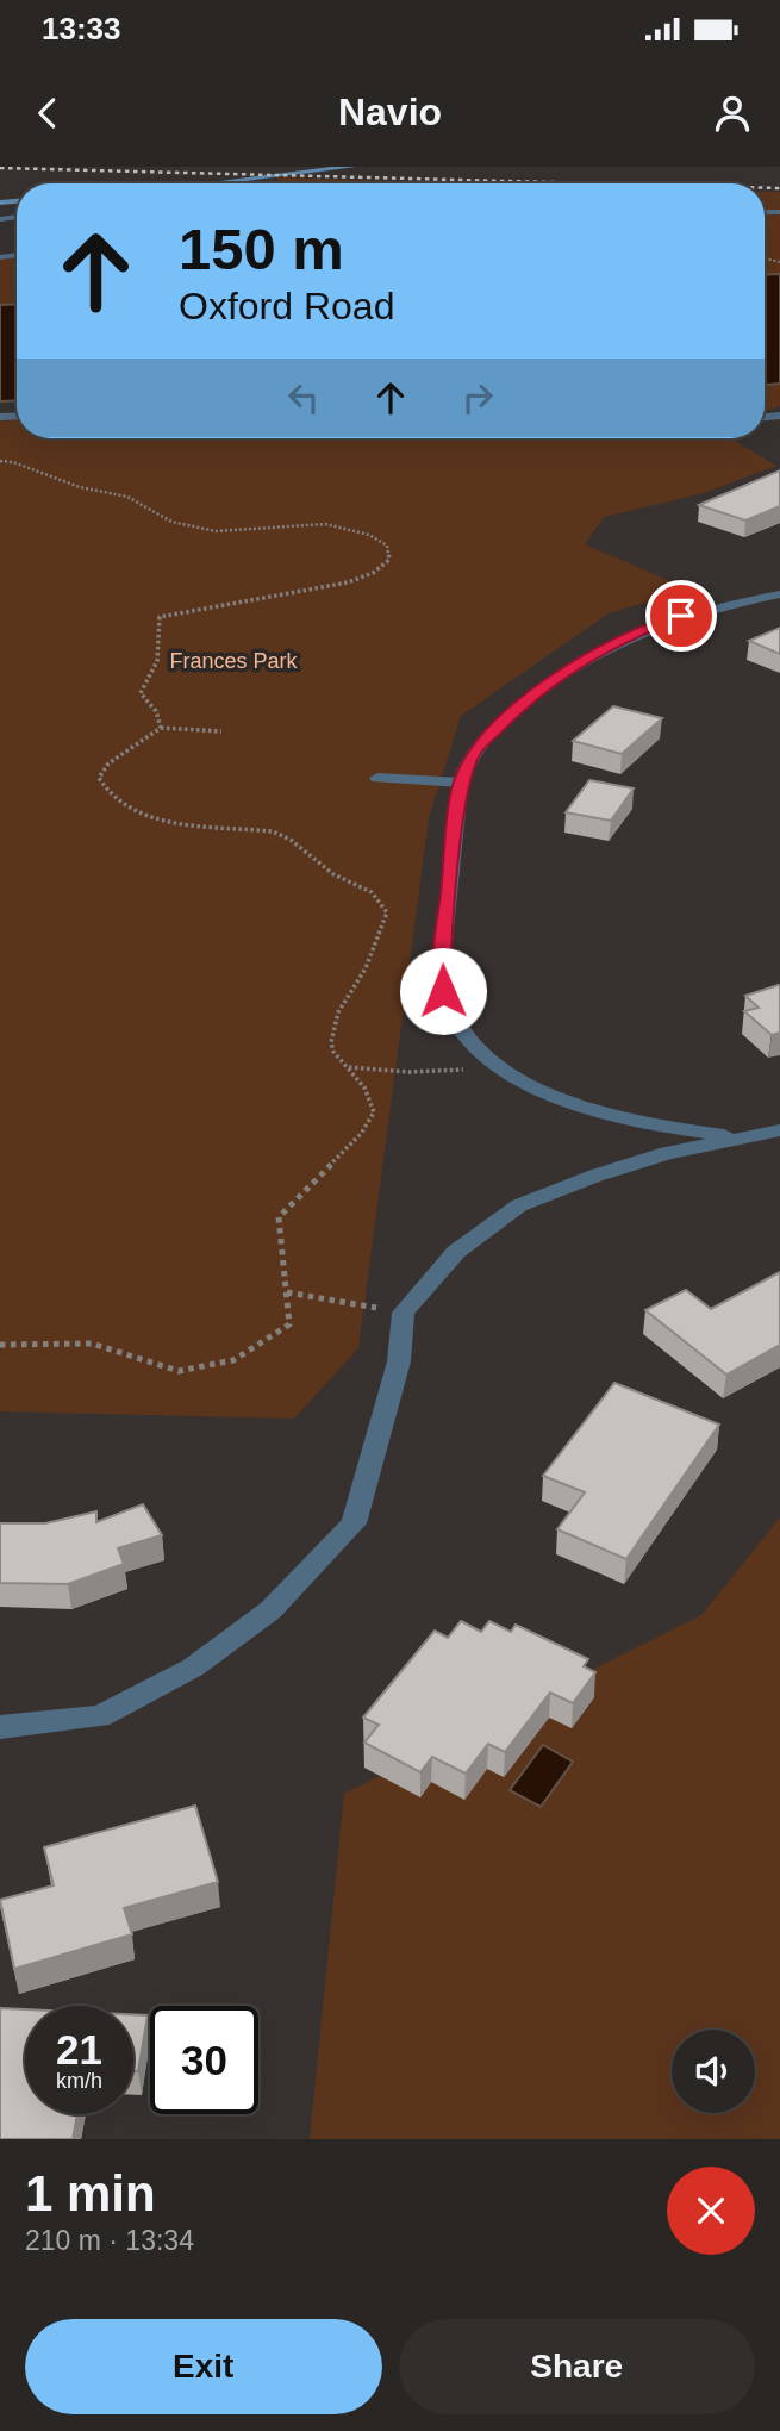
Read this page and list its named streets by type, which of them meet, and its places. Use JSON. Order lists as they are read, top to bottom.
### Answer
{
  "parks": ["Frances Park"],
  "page": {
    "status": "13:33",
    "header": "Navio",
    "turn": ["150 m", "Oxford Road"],
    "speed": "21 km/h",
    "limit": "30",
    "heading": ["1 min", "210 m · 13:34"],
    "buttons": ["Exit", "Share"]
  }
}
